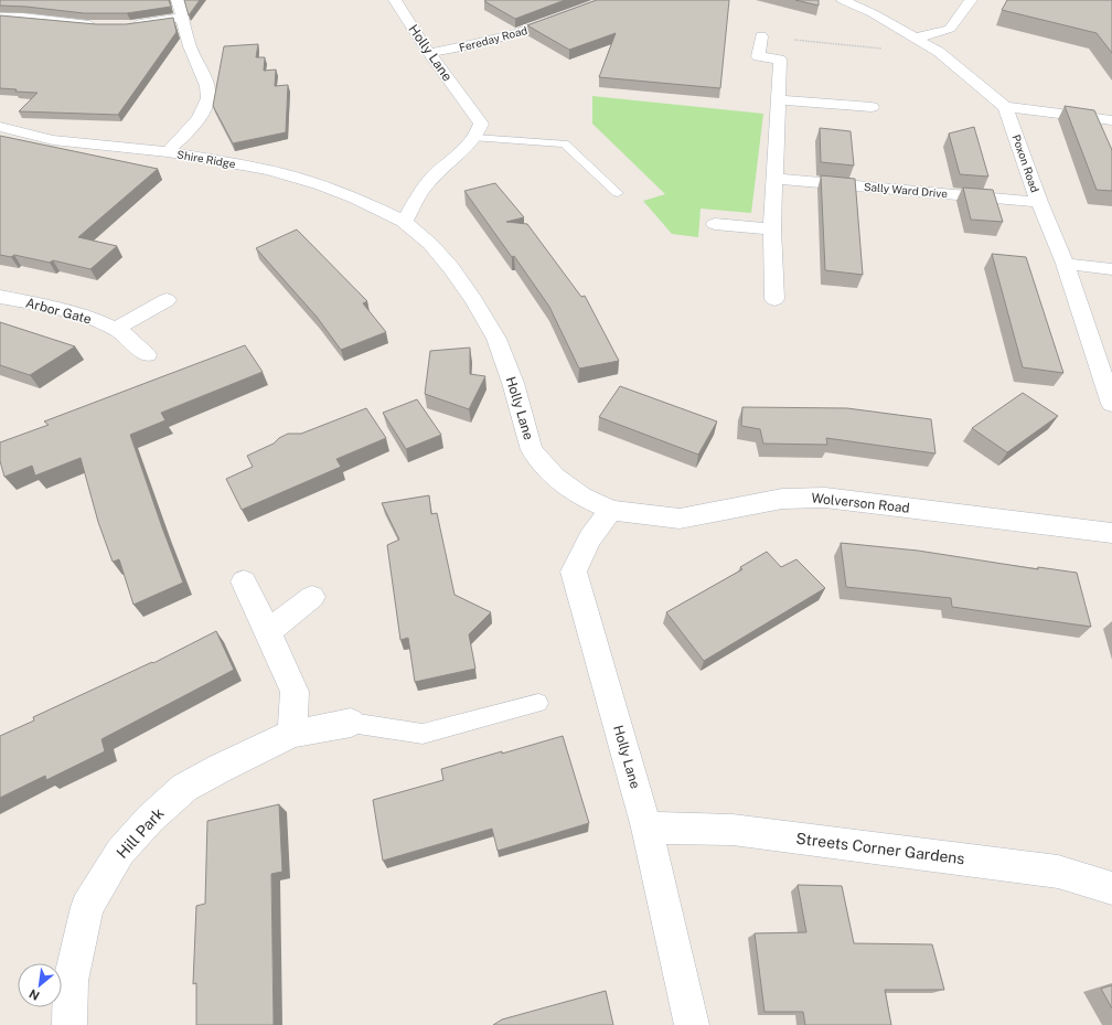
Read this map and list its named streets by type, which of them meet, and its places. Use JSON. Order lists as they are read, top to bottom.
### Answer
{
  "streets": {
    "street": [
      "Fereday Road",
      "Holly Lane",
      "Shire Ridge",
      "Poxon Road",
      "Sally Ward Drive",
      "Arbor Gate",
      "Wolverson Road",
      "Hill Park",
      "Streets Corner Gardens"
    ]
  },
  "crossings": [
    ["Fereday Road", "Holly Lane"],
    ["Holly Lane", "Shire Ridge"],
    ["Holly Lane", "Wolverson Road"],
    ["Holly Lane", "Streets Corner Gardens"],
    ["Poxon Road", "Sally Ward Drive"]
  ],
  "north": "bottom left"
}
